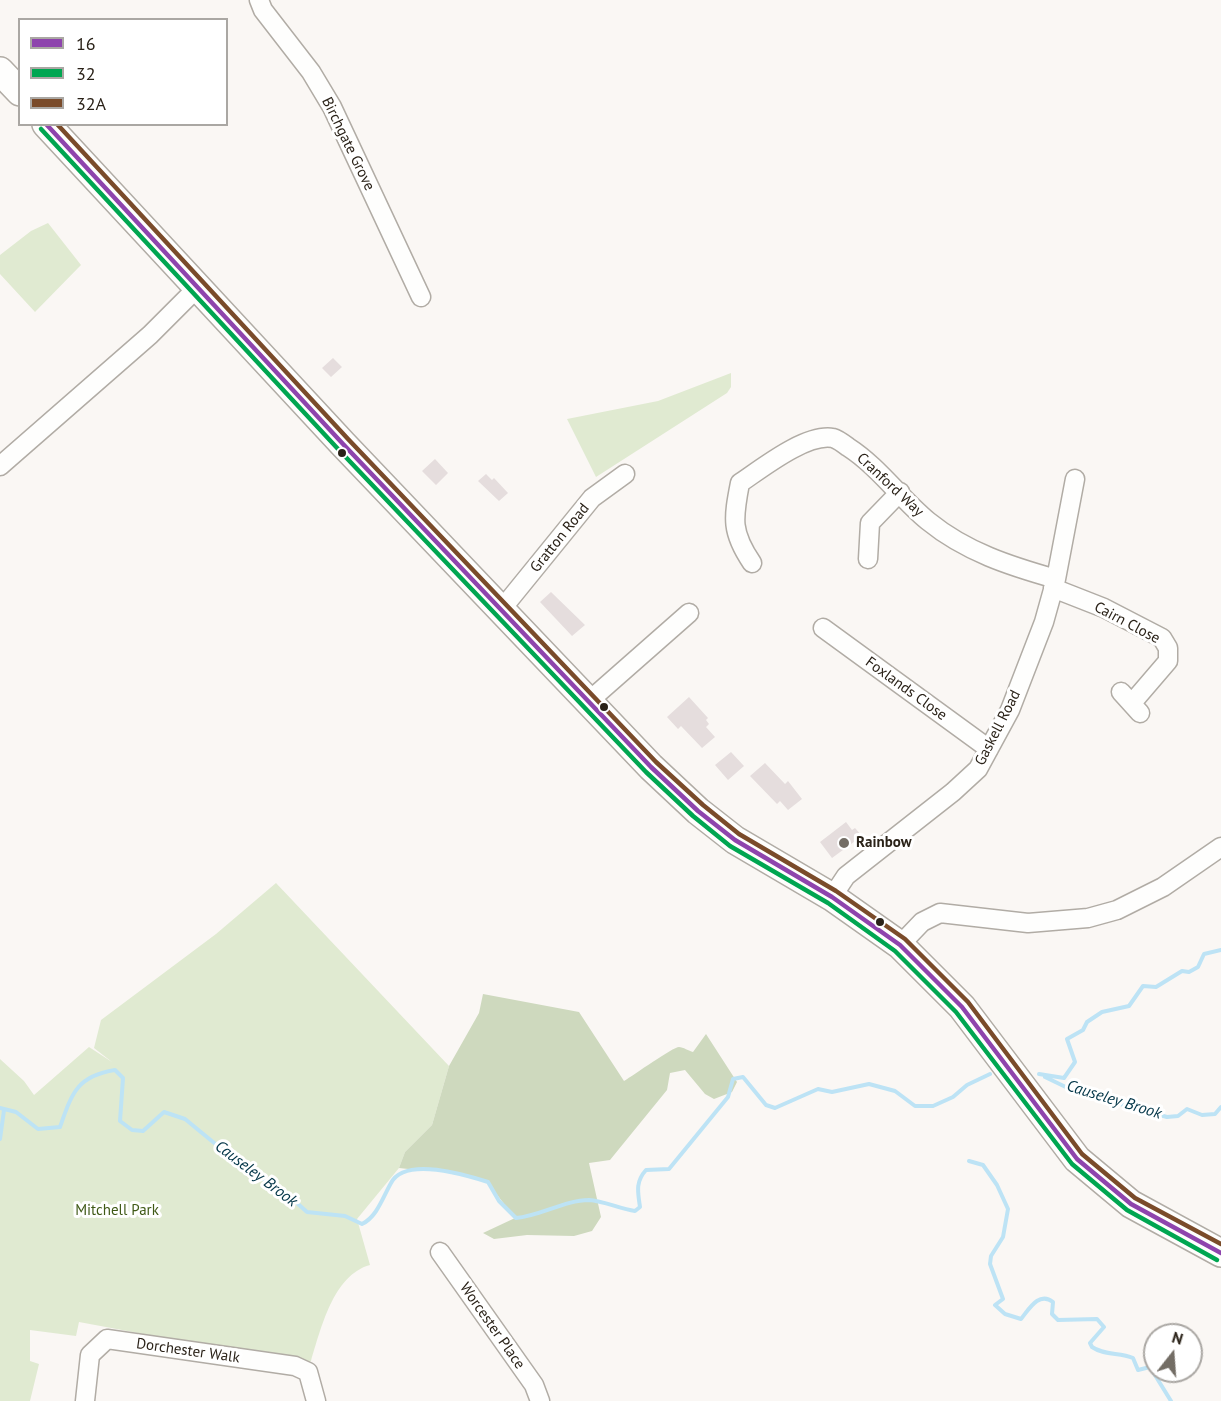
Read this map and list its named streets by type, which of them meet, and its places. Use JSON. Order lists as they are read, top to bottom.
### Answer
{
  "streets": {
    "street": [
      "Birchgate Grove",
      "Cranford Way",
      "Gratton Road",
      "Cairn Close",
      "Foxlands Close",
      "Gaskell Road",
      "Worcester Place",
      "Dorchester Walk"
    ]
  },
  "crossings": [
    ["Cranford Way", "Cairn Close"],
    ["Cranford Way", "Gaskell Road"],
    ["Cairn Close", "Gaskell Road"],
    ["Foxlands Close", "Gaskell Road"]
  ],
  "water": ["Causeley Brook"],
  "parks": ["Mitchell Park"],
  "places": ["Rainbow"],
  "lines": ["transit line 16", "transit line 32A", "transit line 32"],
  "legend": ["16", "32", "32A"],
  "north": "top"
}
